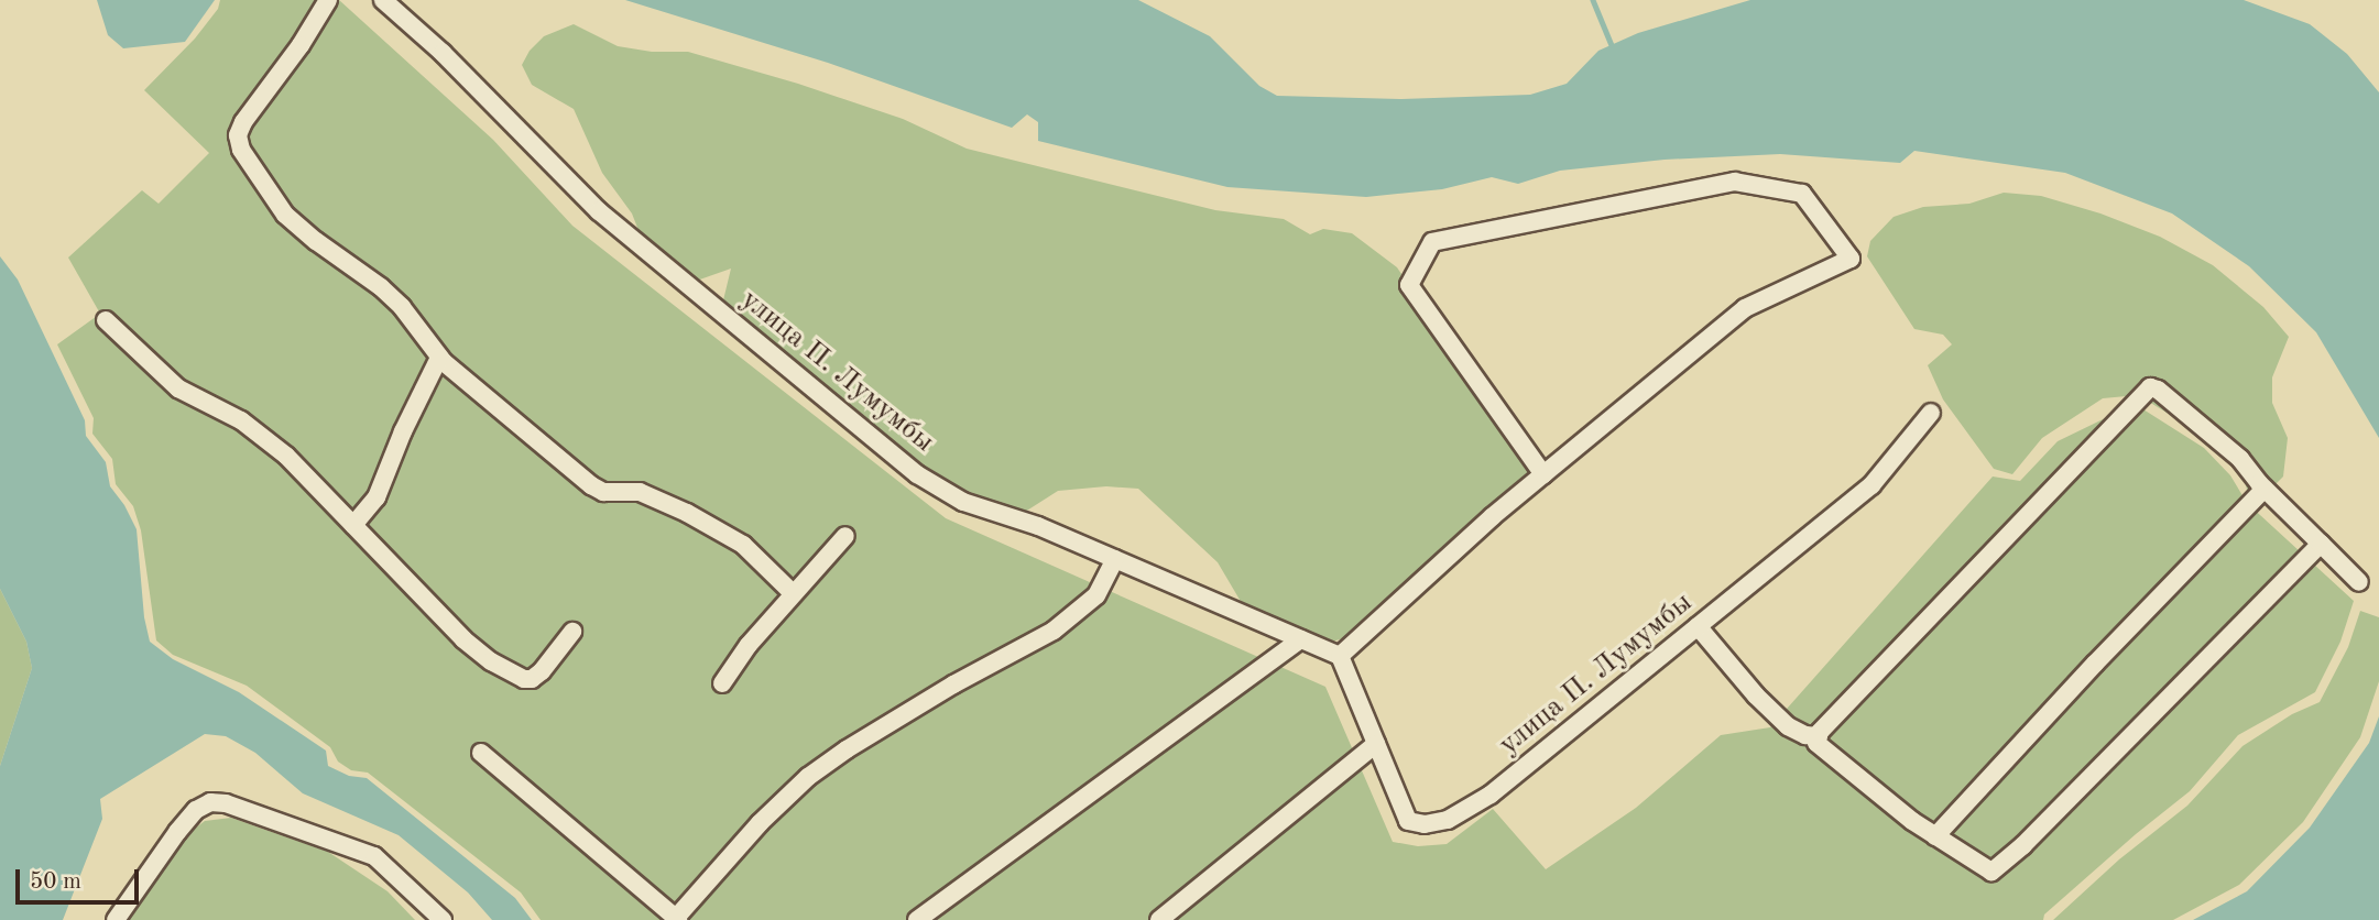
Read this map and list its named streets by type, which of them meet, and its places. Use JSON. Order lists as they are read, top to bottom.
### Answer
{
  "streets": {
    "street": ["улица П. Лумумбы"]
  },
  "scale_bar": "50 m"
}
